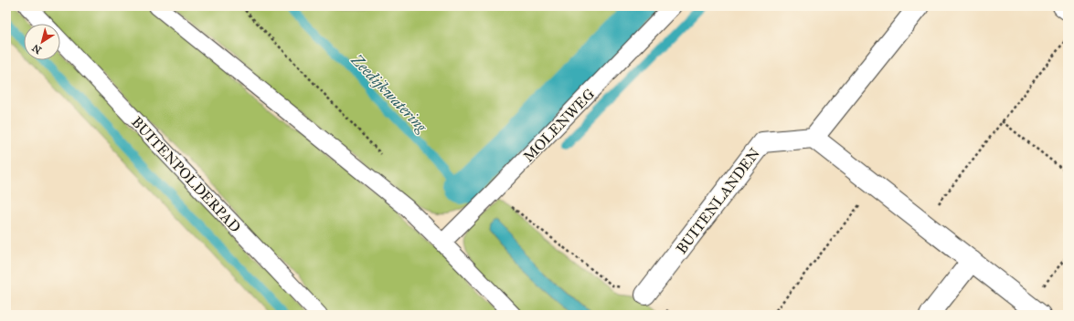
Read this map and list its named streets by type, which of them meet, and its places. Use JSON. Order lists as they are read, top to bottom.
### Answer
{
  "streets": {
    "street": ["BUITENLANDEN"],
    "lane": ["MOLENWEG", "BUITENPOLDERPAD"]
  },
  "water": ["Zeedijkwatering"],
  "north": "bottom left"
}
